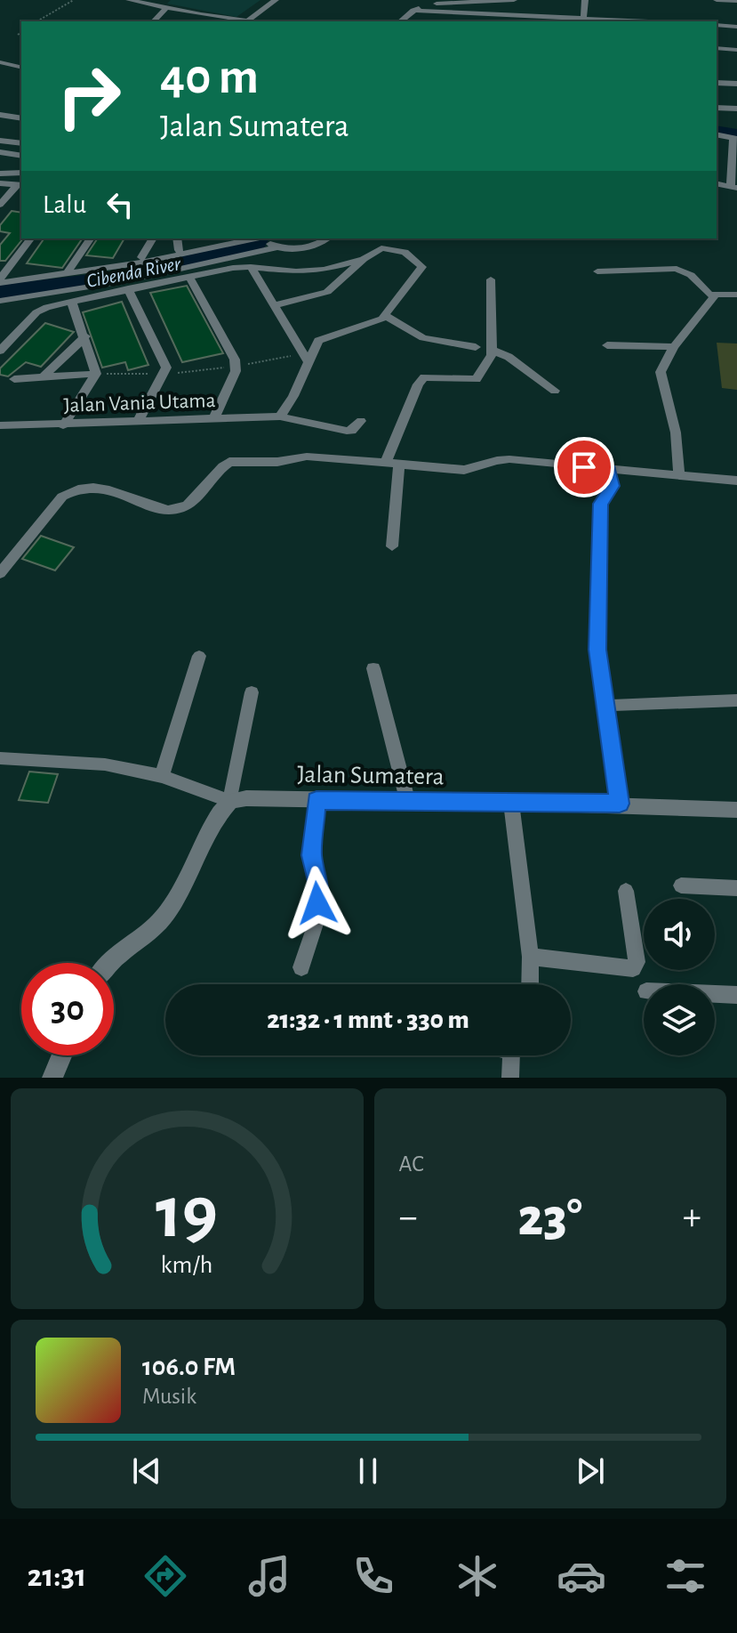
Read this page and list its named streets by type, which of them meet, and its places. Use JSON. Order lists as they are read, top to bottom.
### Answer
{
  "streets": {
    "street": ["Jalan Vania Utama", "Jalan Sumatera"]
  },
  "water": ["Cibenda River"],
  "page": {
    "turn": ["40 m", "Jalan Sumatera"],
    "then": "Lalu",
    "limit": "30",
    "trip": "21:32 · 1 mnt · 330 m",
    "tile": "AC",
    "heat": ["−", "23°", "+"],
    "song": ["106.0 FM", "Musik"],
    "tabs": "21:31",
    "gauge": ["19", "km/h"]
  }
}
